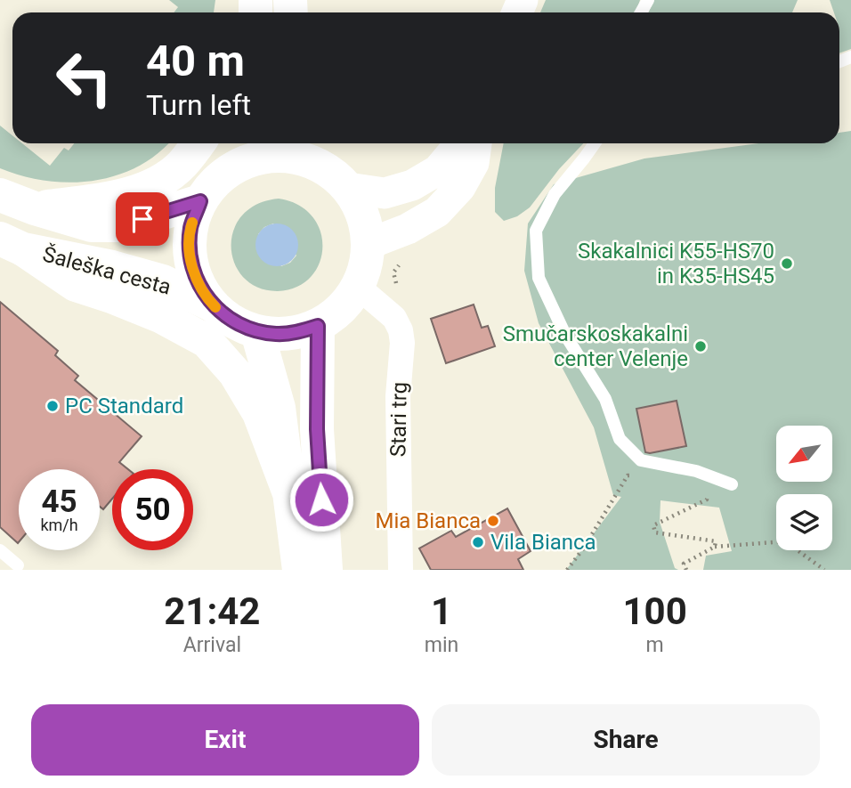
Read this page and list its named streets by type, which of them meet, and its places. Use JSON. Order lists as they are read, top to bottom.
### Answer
{
  "streets": {
    "main road": ["Šaleška cesta"],
    "street": ["Stari trg"]
  },
  "crossings": [
    ["Šaleška cesta", "Stari trg"]
  ],
  "places": [
    "Skakalnici K55-HS70 in K35-HS45",
    "Smučarskoskakalni center Velenje",
    "PC Standard",
    "Mia Bianca",
    "Vila Bianca"
  ],
  "north": "bottom left",
  "page": {
    "turn": ["40 m", "Turn left"],
    "speed": "45 km/h",
    "limit": "50",
    "eta": [
      "21:42",
      "Arrival",
      "1",
      "min",
      "100",
      "m"
    ],
    "buttons": ["Exit", "Share"]
  }
}
